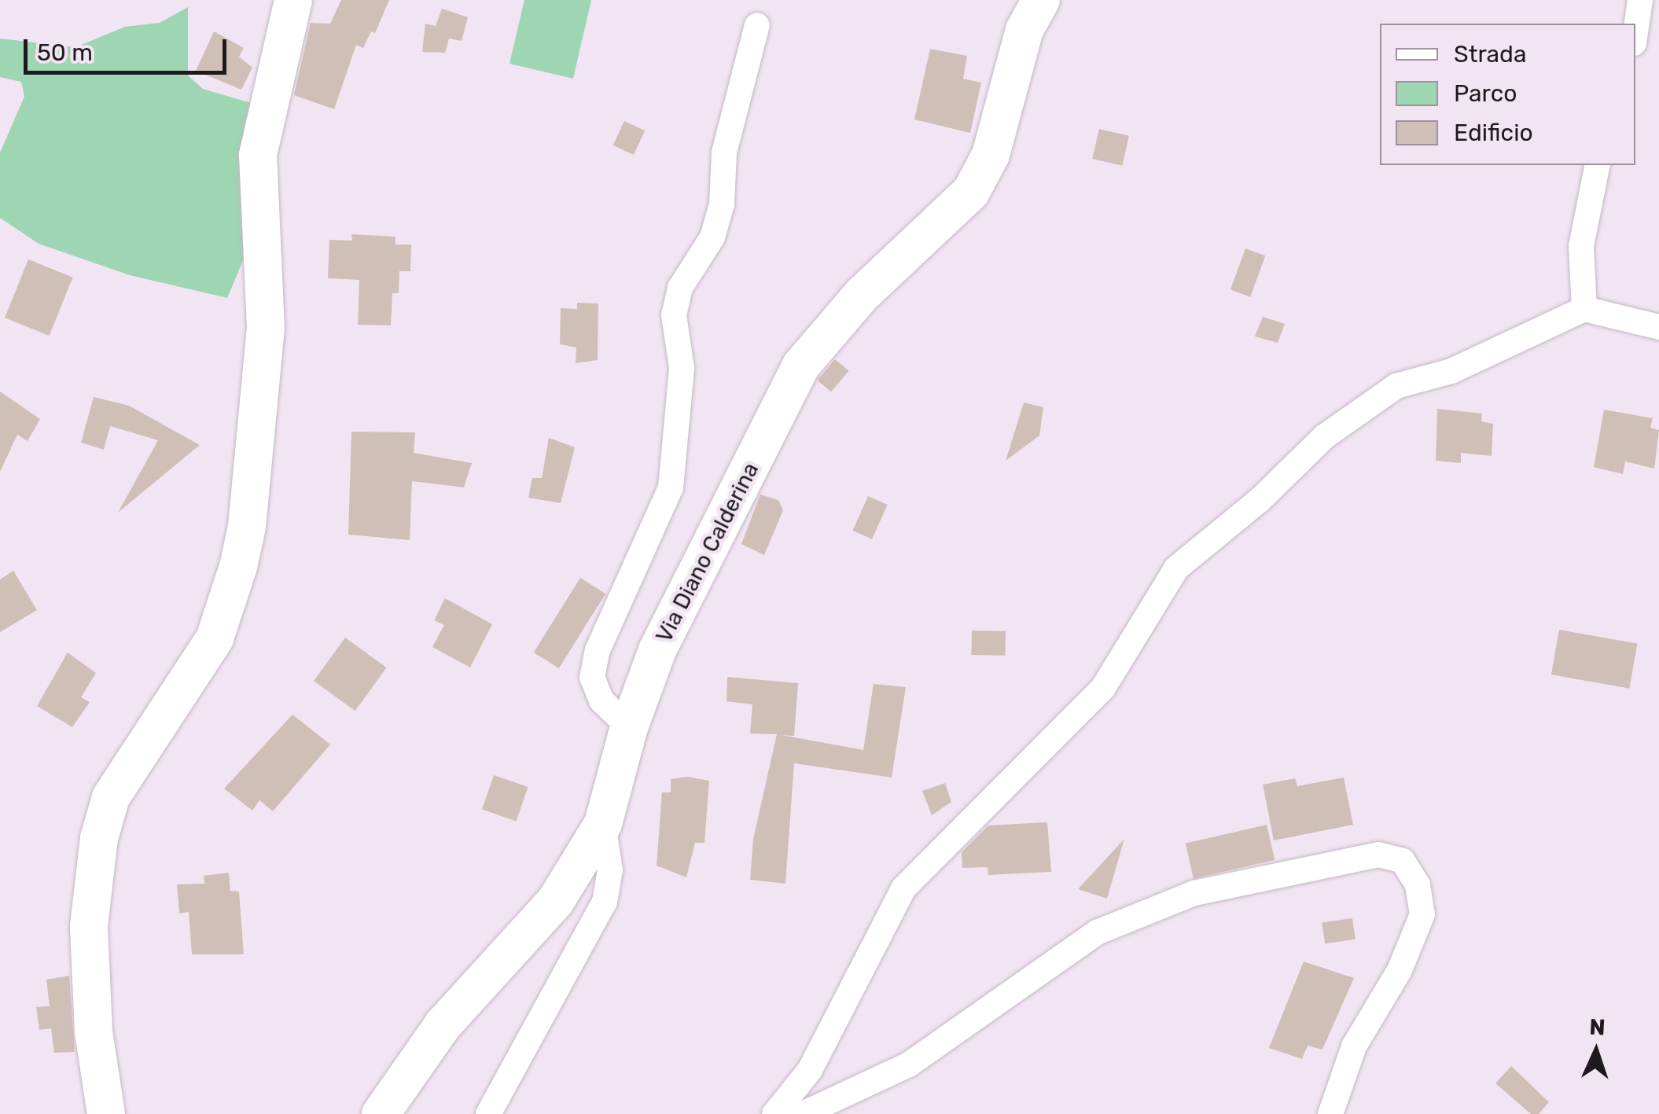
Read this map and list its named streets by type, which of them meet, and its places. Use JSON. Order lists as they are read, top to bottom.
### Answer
{
  "streets": {
    "main road": ["Via Diano Calderina"]
  },
  "legend": ["Strada", "Parco", "Edificio"],
  "scale_bar": "50 m",
  "north": "top"
}
